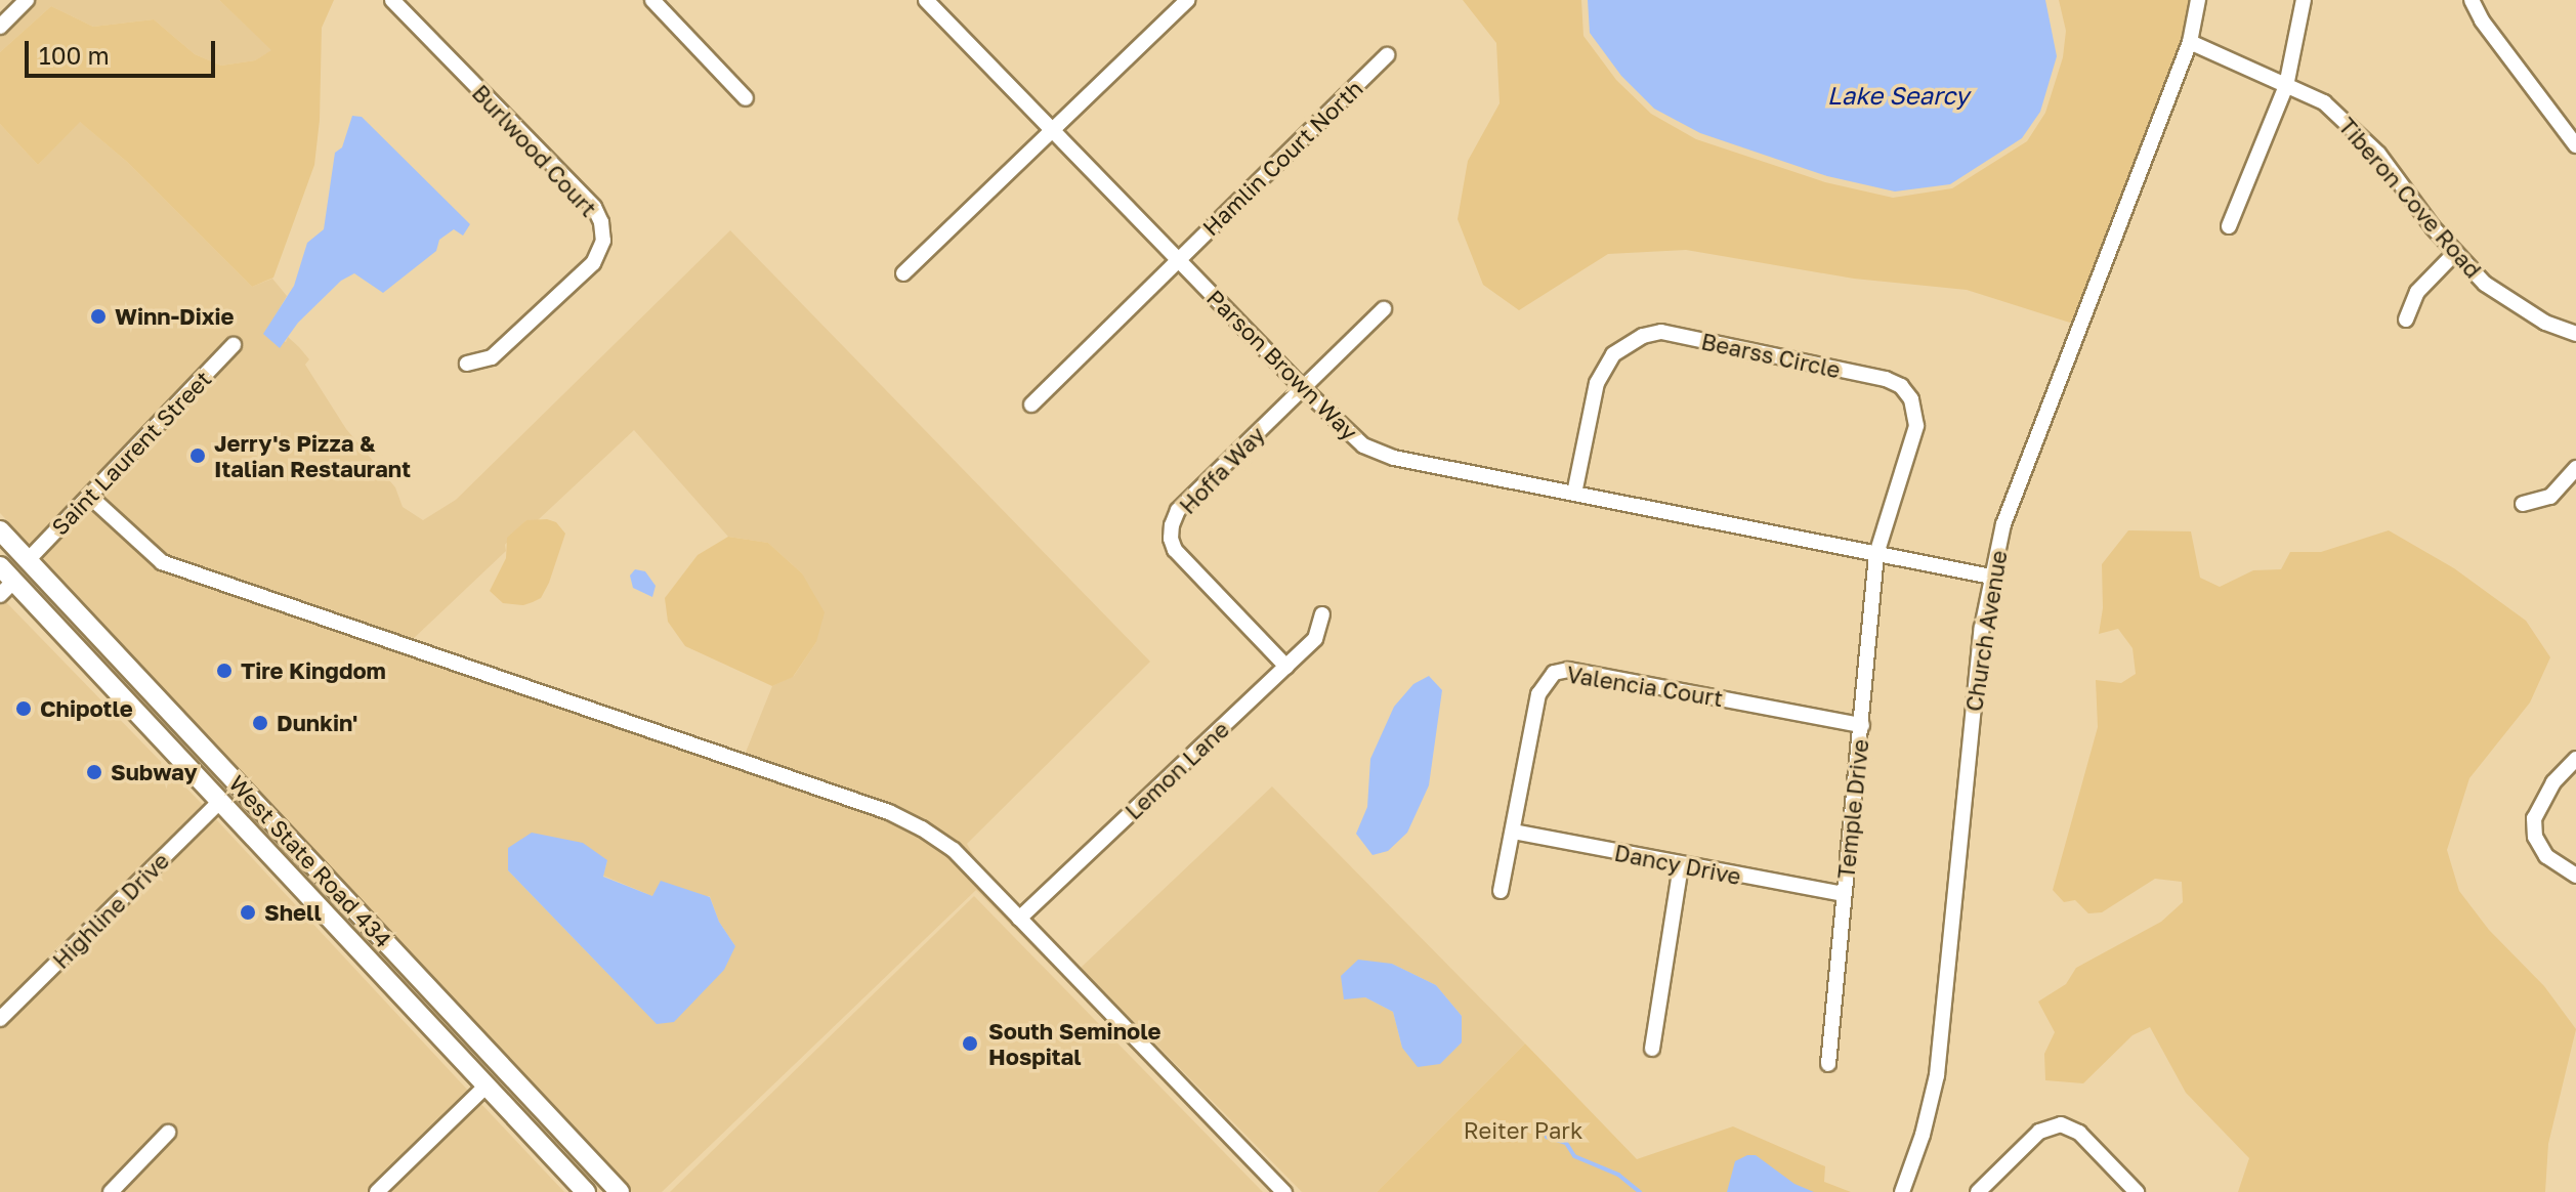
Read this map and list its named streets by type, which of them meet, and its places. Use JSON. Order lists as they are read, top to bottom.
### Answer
{
  "streets": {
    "main road": ["West State Road 434"],
    "street": [
      "Burlwood Court",
      "Hamlin Court North",
      "Tiberon Cove Road",
      "Bearss Circle",
      "Parson Brown Way",
      "Saint Laurent Street",
      "Hoffa Way",
      "Church Avenue",
      "Valencia Court",
      "Lemon Lane",
      "Temple Drive",
      "Dancy Drive",
      "Highline Drive"
    ]
  },
  "crossings": [
    ["Hamlin Court North", "Parson Brown Way"],
    ["Tiberon Cove Road", "Church Avenue"],
    ["Bearss Circle", "Parson Brown Way"],
    ["Bearss Circle", "Temple Drive"],
    ["Parson Brown Way", "Hoffa Way"],
    ["Parson Brown Way", "Church Avenue"],
    ["Parson Brown Way", "Temple Drive"],
    ["Saint Laurent Street", "West State Road 434"],
    ["Hoffa Way", "Lemon Lane"],
    ["Valencia Court", "Temple Drive"],
    ["Valencia Court", "Dancy Drive"],
    ["Temple Drive", "Dancy Drive"],
    ["West State Road 434", "Highline Drive"]
  ],
  "water": ["Lake Searcy"],
  "parks": ["Reiter Park"],
  "places": [
    "Winn-Dixie",
    "Jerry's Pizza & Italian Restaurant",
    "Tire Kingdom",
    "Chipotle",
    "Dunkin'",
    "Subway",
    "Shell",
    "South Seminole Hospital"
  ],
  "scale_bar": "100 m"
}
